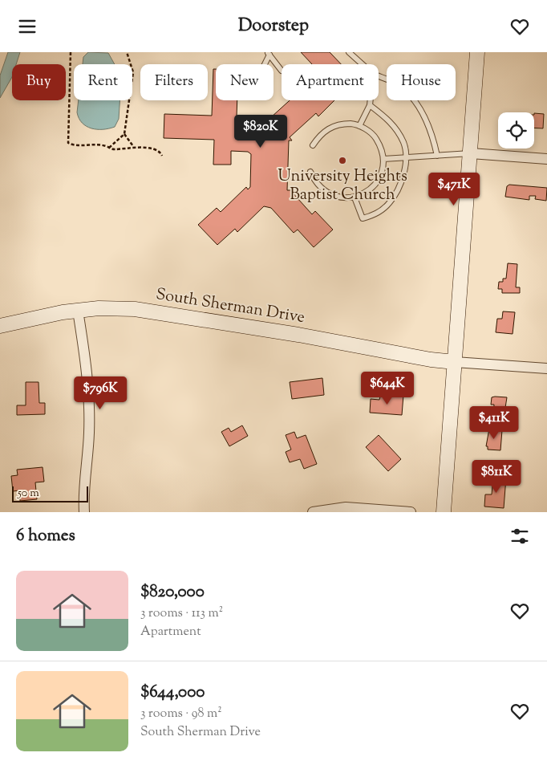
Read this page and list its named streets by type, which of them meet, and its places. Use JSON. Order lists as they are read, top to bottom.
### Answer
{
  "streets": {
    "main road": ["South Sherman Drive"]
  },
  "places": ["University Heights Baptist Church"],
  "scale_bar": "50 m",
  "page": {
    "header": "Doorstep",
    "chip": [
      "Buy",
      "Rent",
      "Filters",
      "New",
      "Apartment",
      "House"
    ],
    "price": [
      "$820K",
      "$471K",
      "$644K",
      "$796K",
      "$411K",
      "$811K"
    ],
    "scale": "50 m",
    "heading": "6 homes",
    "list": [
      {
        "name": "$820,000",
        "note": "3 rooms · 113 m² · Apartment"
      },
      {
        "name": "$644,000",
        "note": "3 rooms · 98 m² · South Sherman Drive"
      }
    ]
  }
}
